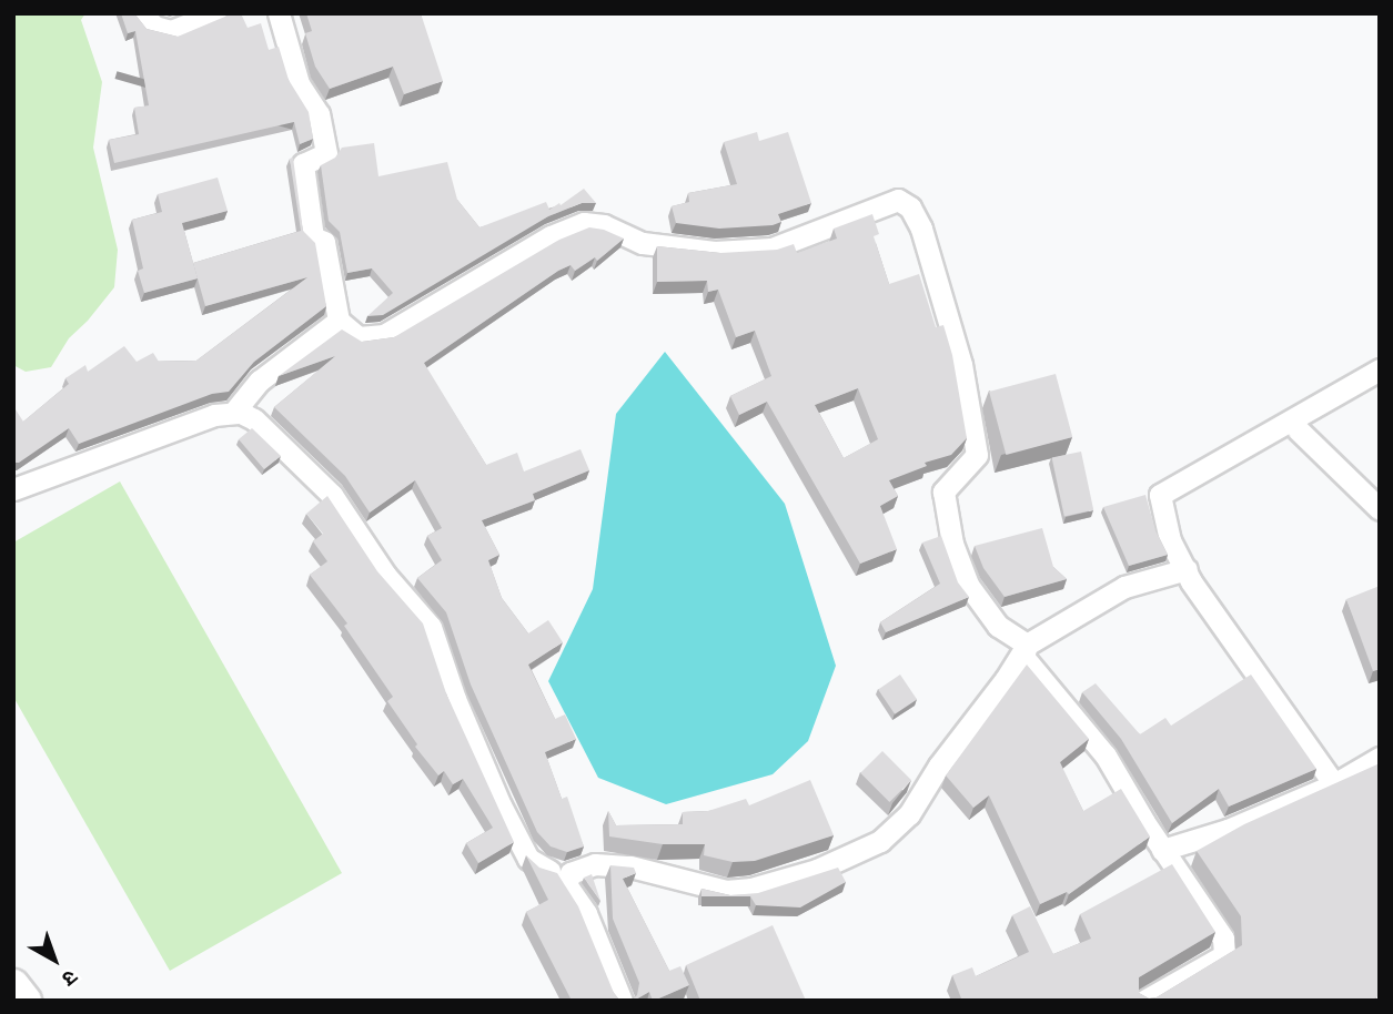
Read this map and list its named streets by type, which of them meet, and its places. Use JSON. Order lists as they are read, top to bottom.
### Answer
{
  "north": "bottom right"
}
